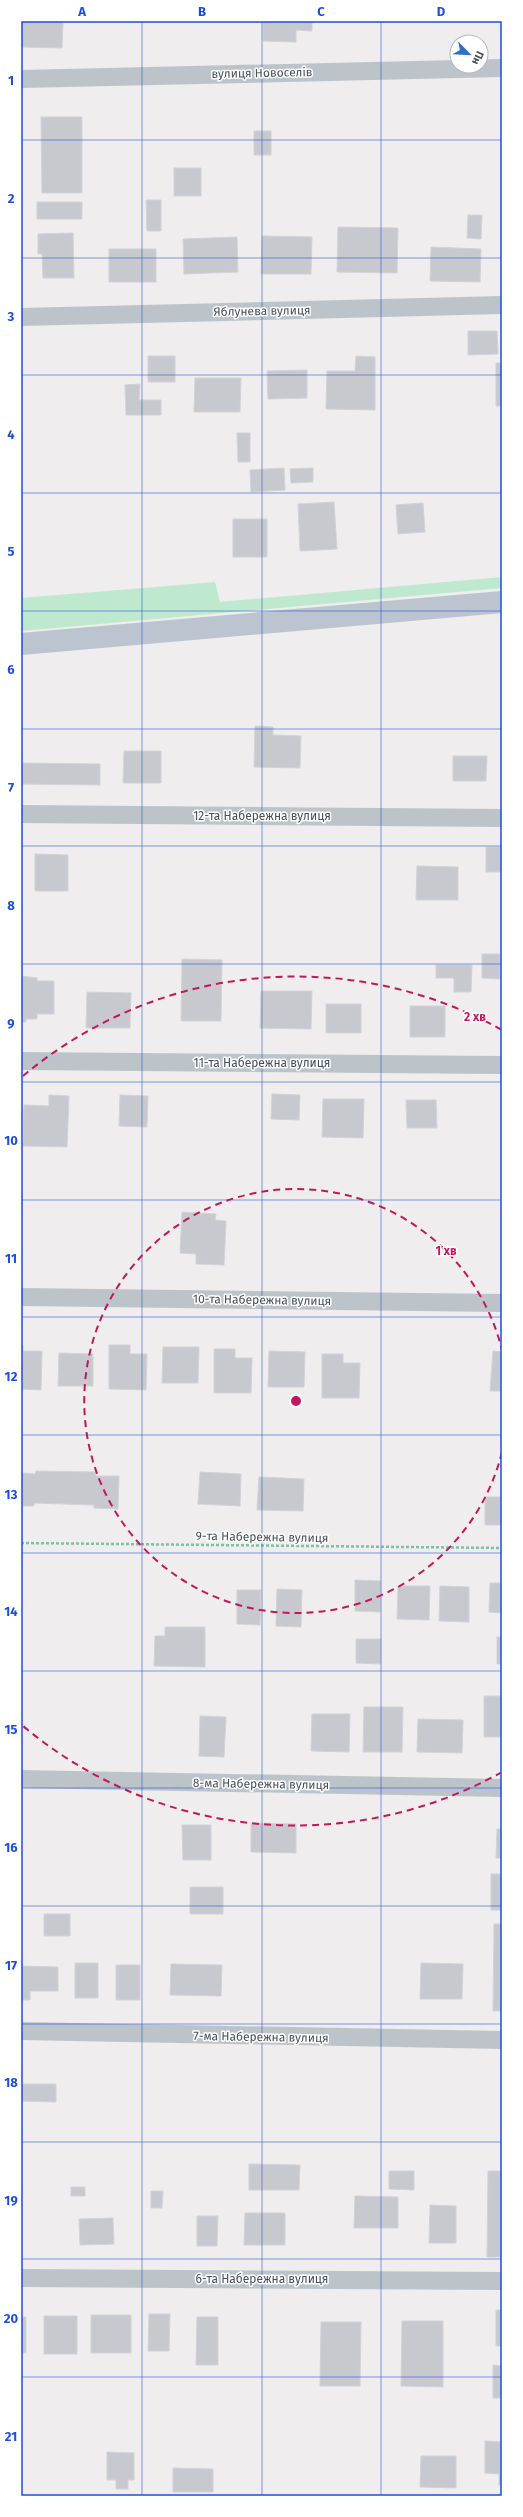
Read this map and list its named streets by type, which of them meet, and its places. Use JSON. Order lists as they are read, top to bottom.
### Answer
{
  "streets": {
    "street": [
      "вулиця Новоселів",
      "Яблунева вулиця",
      "12-та Набережна вулиця",
      "11-та Набережна вулиця",
      "10-та Набережна вулиця",
      "8-ма Набережна вулиця",
      "7-ма Набережна вулиця",
      "6-та Набережна вулиця"
    ],
    "path": ["9-та Набережна вулиця"]
  },
  "north": "bottom right",
  "grid": {
    "columns": [
      "A",
      "B",
      "C",
      "D"
    ],
    "rows": [
      "1",
      "2",
      "3",
      "4",
      "5",
      "6",
      "7",
      "8",
      "9",
      "10",
      "11",
      "12",
      "13",
      "14",
      "15",
      "16",
      "17",
      "18",
      "19",
      "20",
      "21"
    ]
  },
  "rings": ["2 хв", "1 хв"]
}
